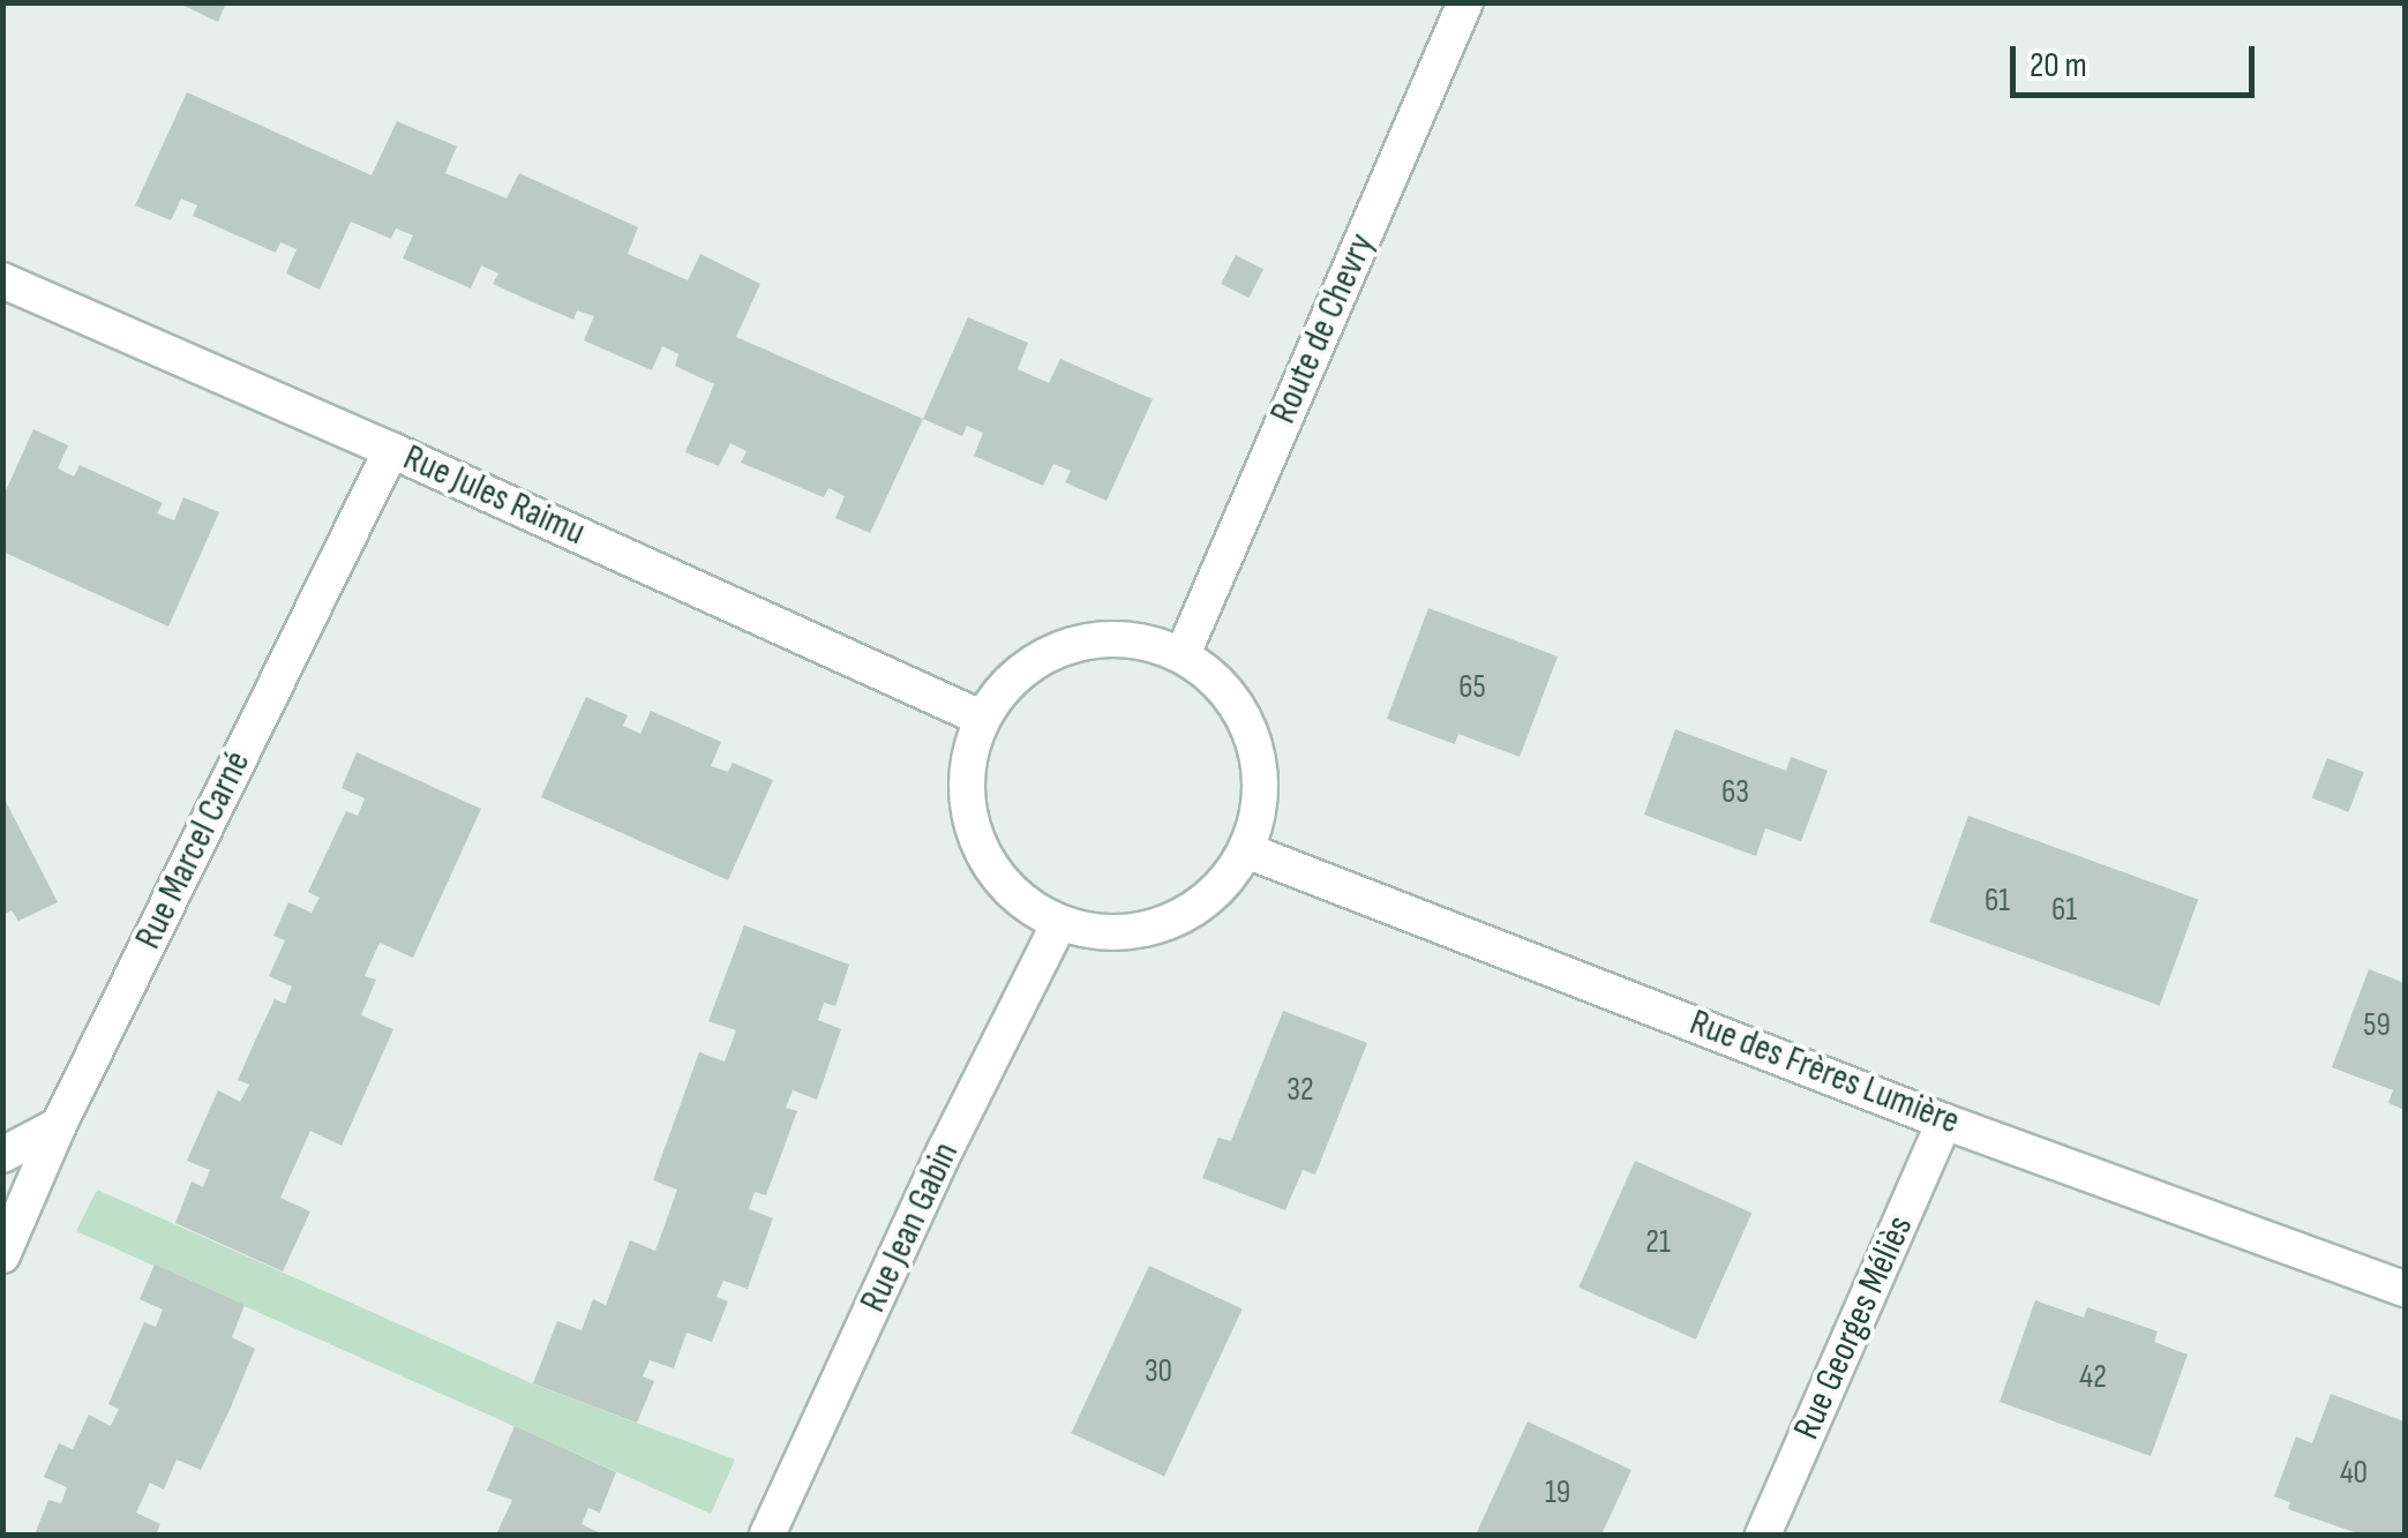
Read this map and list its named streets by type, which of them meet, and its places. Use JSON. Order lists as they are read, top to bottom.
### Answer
{
  "streets": {
    "street": [
      "Route de Chevry",
      "Rue Jules Raimu",
      "Rue Marcel Carné",
      "Rue des Frères Lumière",
      "Rue Jean Gabin",
      "Rue Georges Méliès"
    ]
  },
  "crossings": [
    ["Route de Chevry", "Rue Jules Raimu"],
    ["Route de Chevry", "Rue des Frères Lumière"],
    ["Route de Chevry", "Rue Jean Gabin"],
    ["Rue Jules Raimu", "Rue Marcel Carné"],
    ["Rue Jules Raimu", "Rue des Frères Lumière"],
    ["Rue Jules Raimu", "Rue Jean Gabin"],
    ["Rue des Frères Lumière", "Rue Jean Gabin"],
    ["Rue des Frères Lumière", "Rue Georges Méliès"]
  ],
  "house_numbers": [
    "65",
    "63",
    "61",
    "61",
    "59",
    "32",
    "21",
    "30",
    "42",
    "40",
    "19"
  ],
  "scale_bar": "20 m"
}
